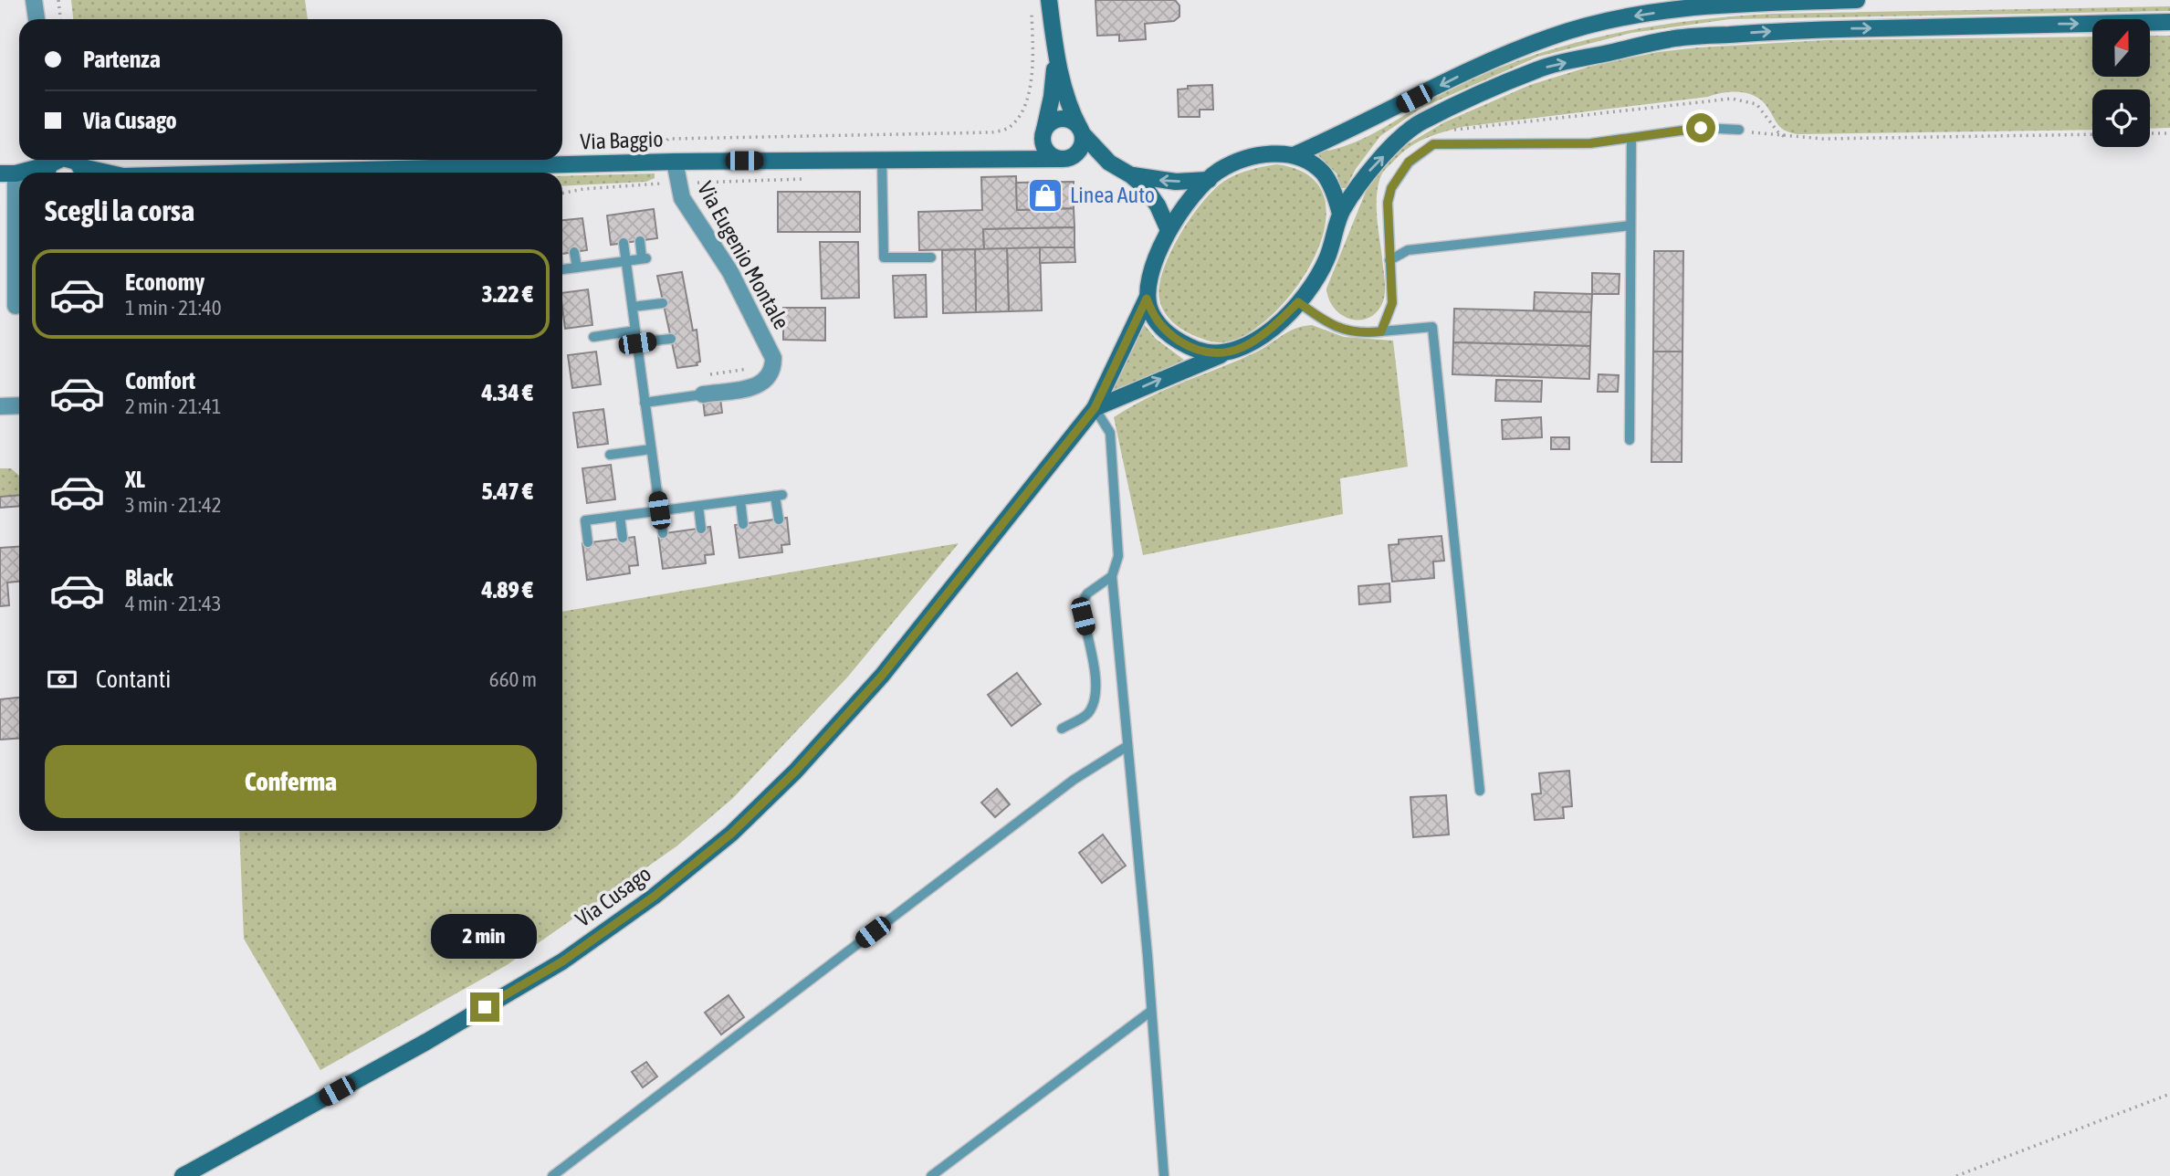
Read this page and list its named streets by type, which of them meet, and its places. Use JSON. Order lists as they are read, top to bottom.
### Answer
{
  "streets": {
    "main road": ["Via Baggio", "Via Cusago"],
    "street": ["Via Eugenio Montale"]
  },
  "crossings": [
    ["Via Baggio", "Via Eugenio Montale"]
  ],
  "places": {
    "shop": ["Linea Auto"]
  },
  "north": "top",
  "page": {
    "banner": ["Partenza", "Via Cusago"],
    "heading": "Scegli la corsa",
    "list": [
      {
        "name": "Economy",
        "note": "1 min · 21:40",
        "value": "3.22 €"
      },
      {
        "name": "Comfort",
        "note": "2 min · 21:41",
        "value": "4.34 €"
      },
      {
        "name": "XL",
        "note": "3 min · 21:42",
        "value": "5.47 €"
      },
      {
        "name": "Black",
        "note": "4 min · 21:43",
        "value": "4.89 €"
      }
    ],
    "pay": ["Contanti", "660 m"],
    "buttons": "Conferma",
    "bubble": "2 min"
  }
}
